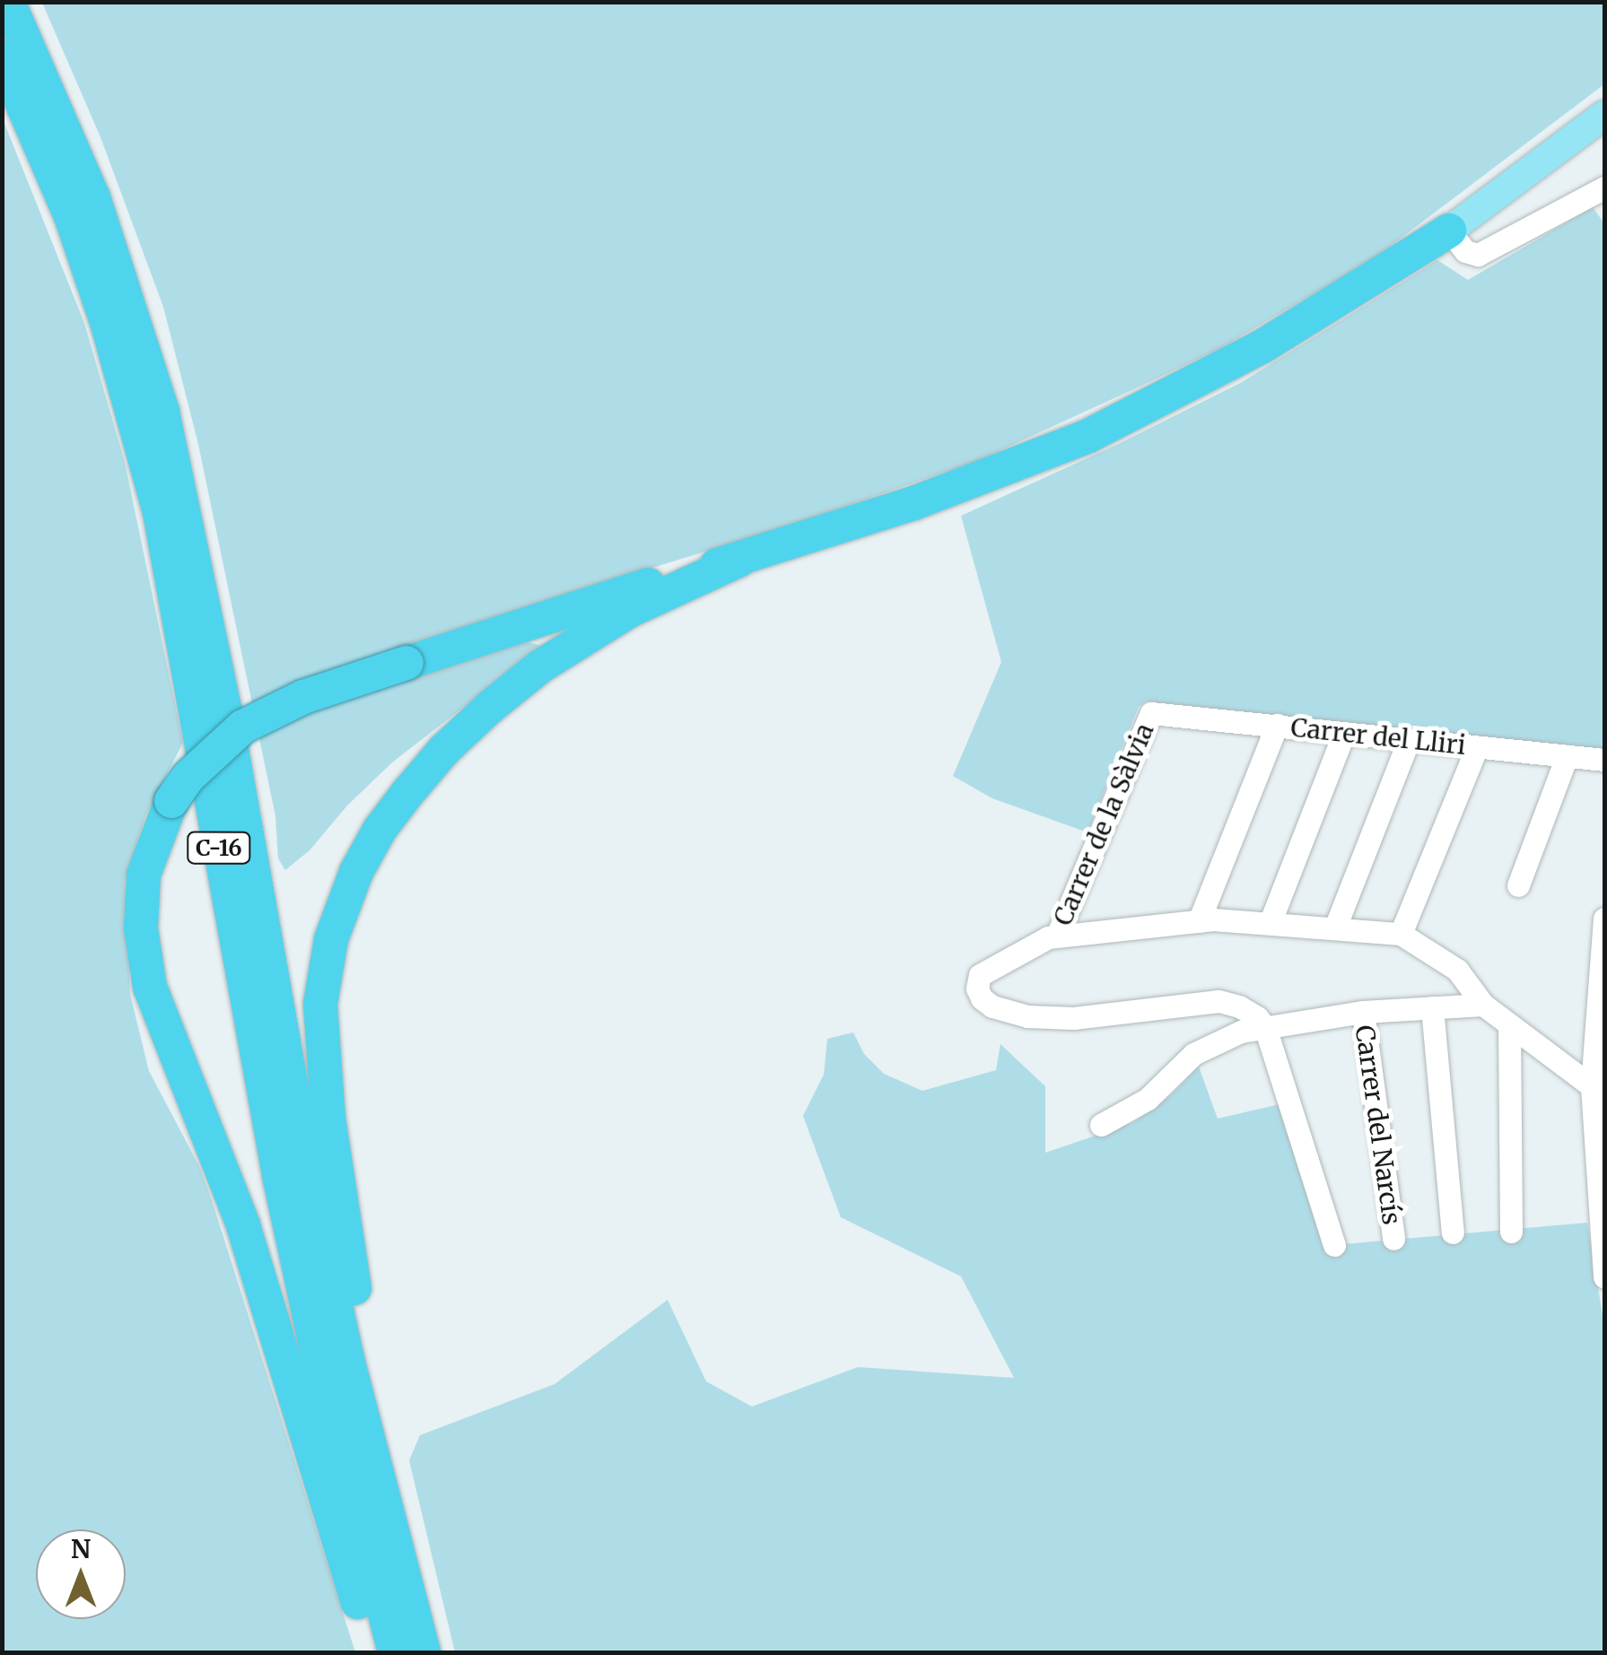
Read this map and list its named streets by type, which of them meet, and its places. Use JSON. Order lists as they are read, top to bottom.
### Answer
{
  "streets": {
    "highway": ["C-16"],
    "street": ["Carrer del Lliri", "Carrer de la Sàlvia", "Carrer del Narcís"]
  },
  "crossings": [
    ["Carrer del Lliri", "Carrer de la Sàlvia"]
  ],
  "north": "top"
}
